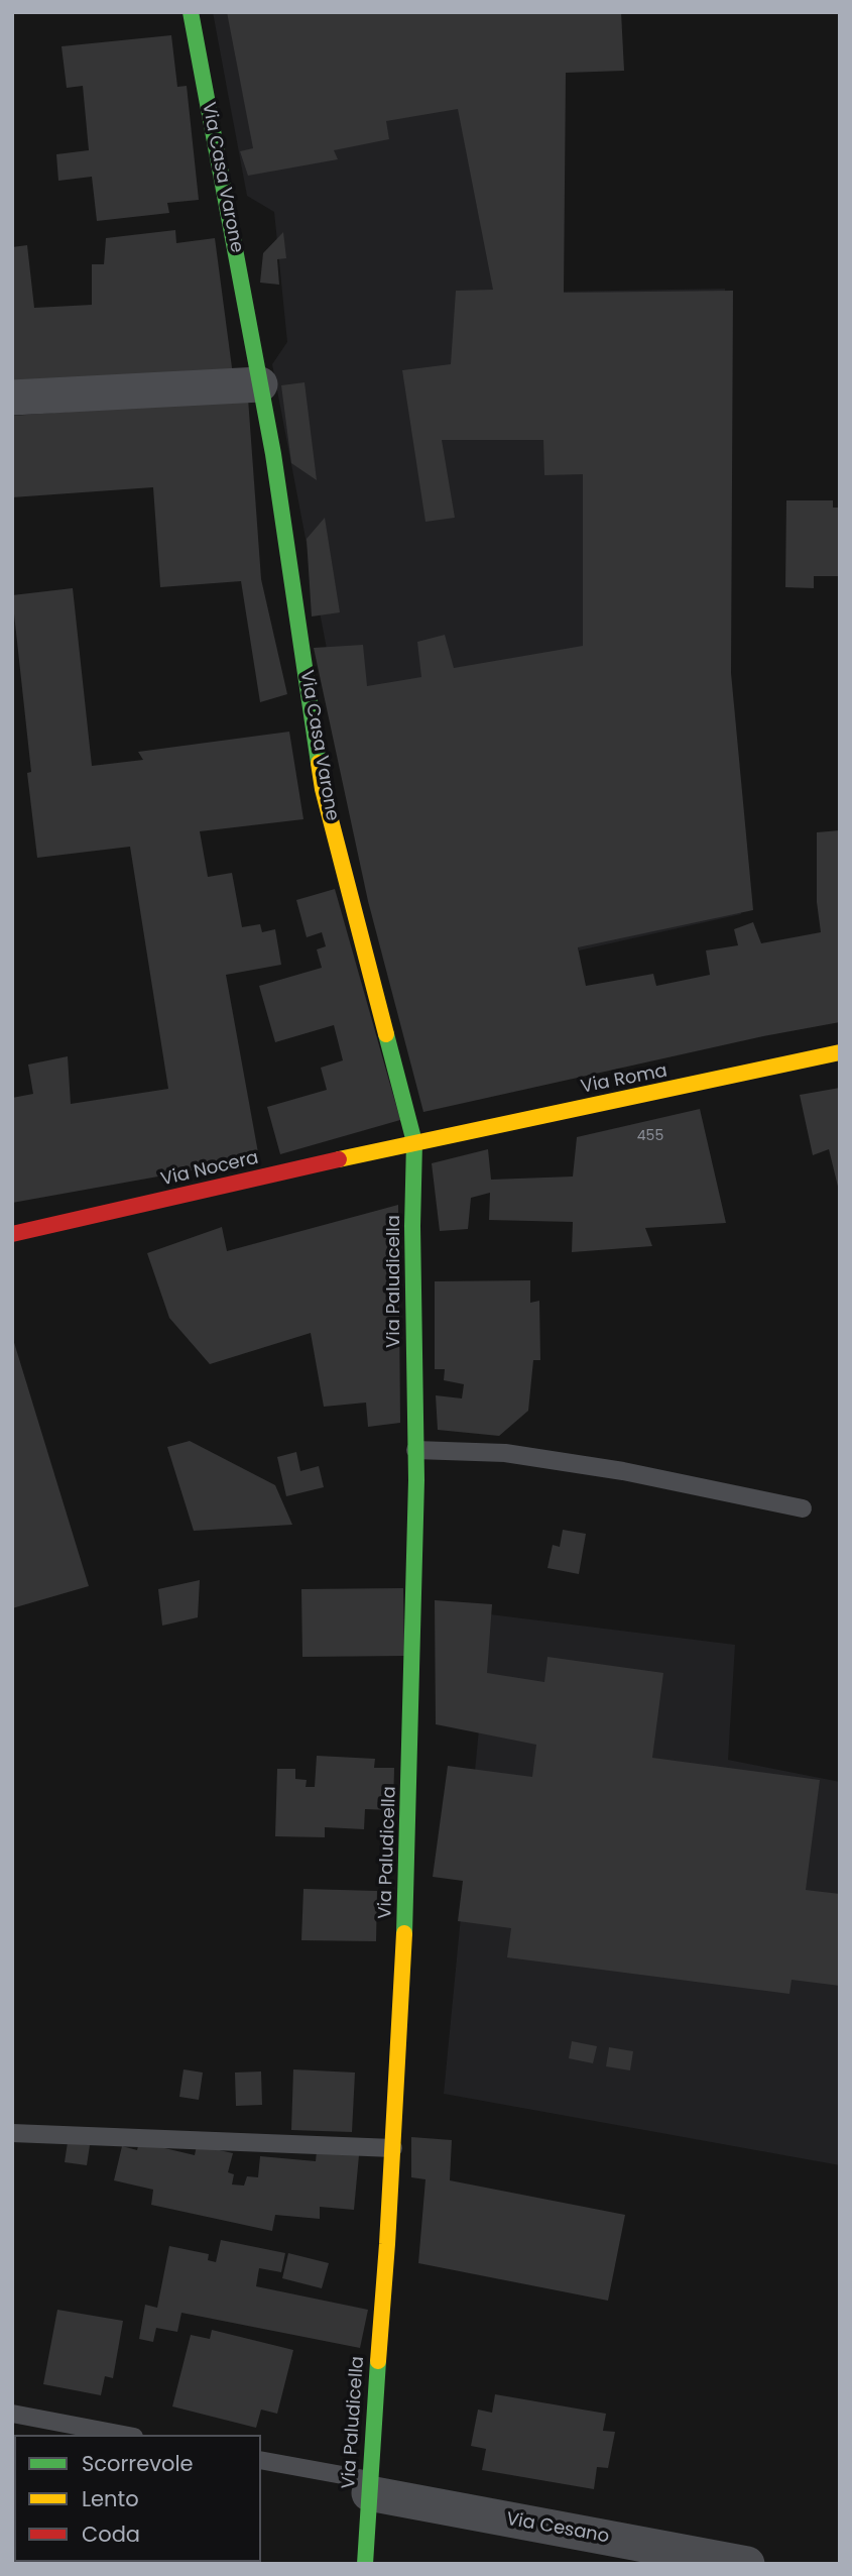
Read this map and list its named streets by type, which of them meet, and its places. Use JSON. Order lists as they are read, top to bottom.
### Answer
{
  "streets": {
    "street": [
      "Via Casa Varone",
      "Via Roma",
      "Via Nocera",
      "Via Paludicella",
      "Via Cesano"
    ]
  },
  "crossings": [
    ["Via Casa Varone", "Via Roma"],
    ["Via Casa Varone", "Via Nocera"],
    ["Via Casa Varone", "Via Paludicella"],
    ["Via Roma", "Via Nocera"],
    ["Via Roma", "Via Paludicella"],
    ["Via Nocera", "Via Paludicella"],
    ["Via Paludicella", "Via Cesano"]
  ],
  "house_numbers": ["455"],
  "legend": ["Scorrevole", "Lento", "Coda"]
}
